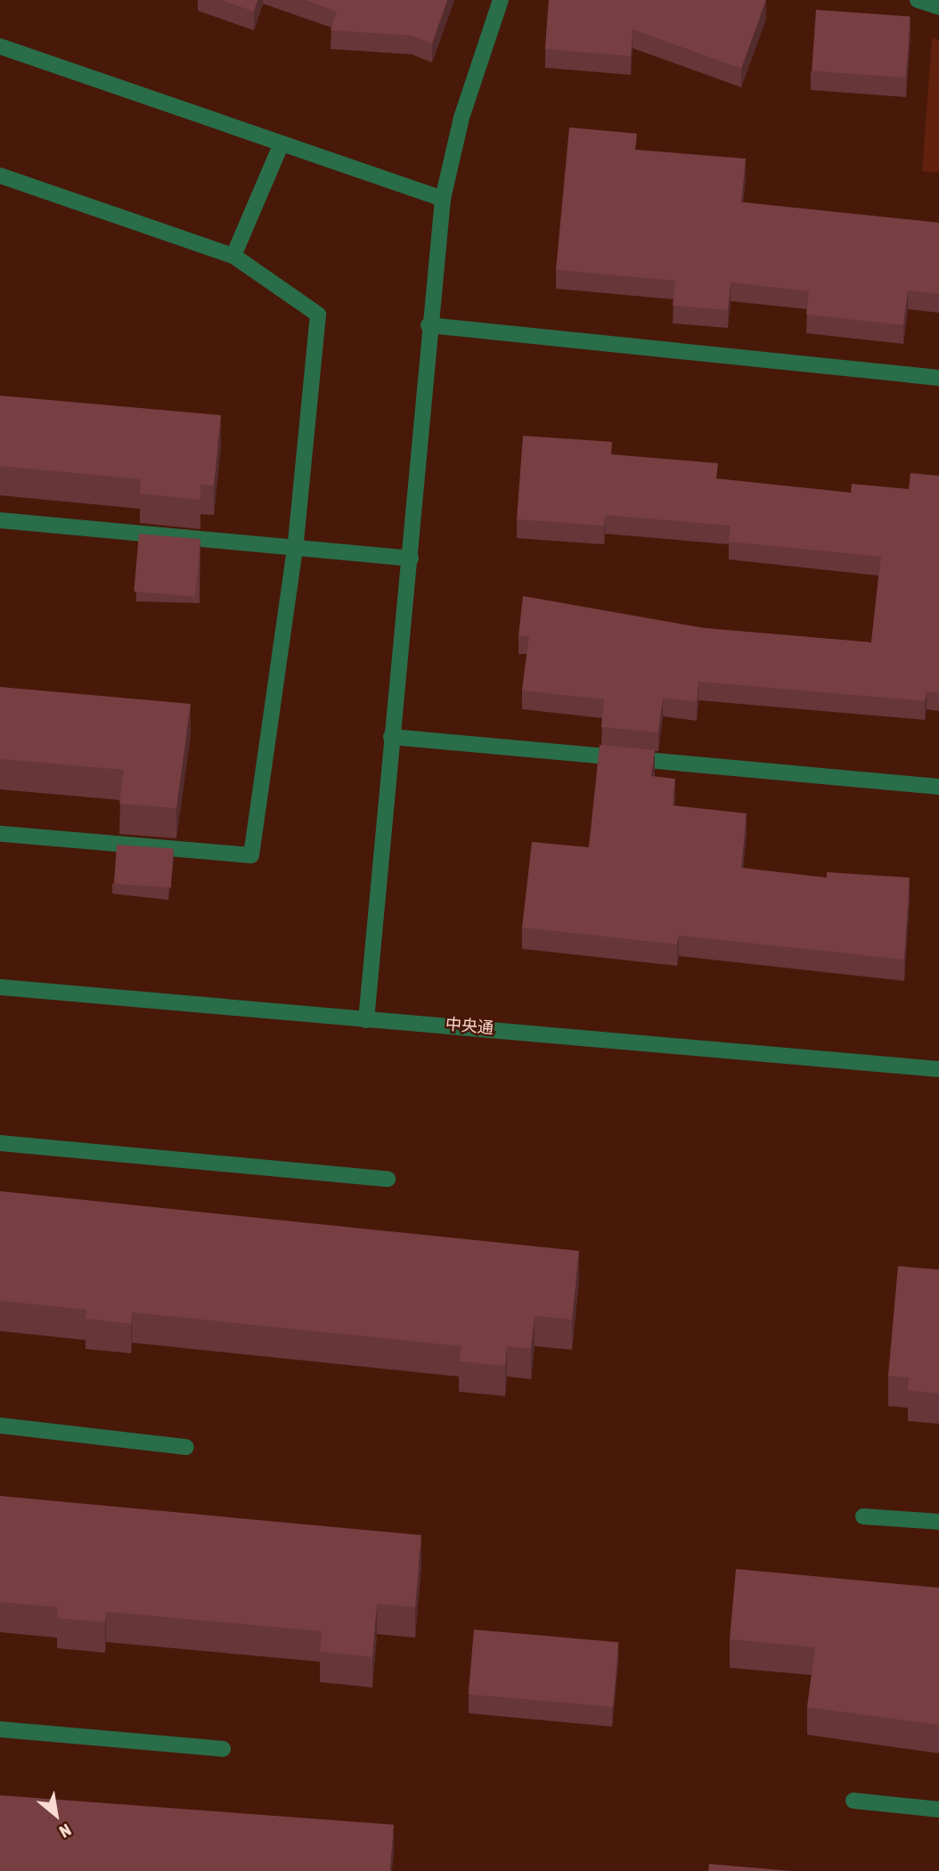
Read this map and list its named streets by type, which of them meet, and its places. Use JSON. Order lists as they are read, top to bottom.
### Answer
{
  "streets": {
    "street": ["中央通"]
  },
  "north": "bottom right"
}
